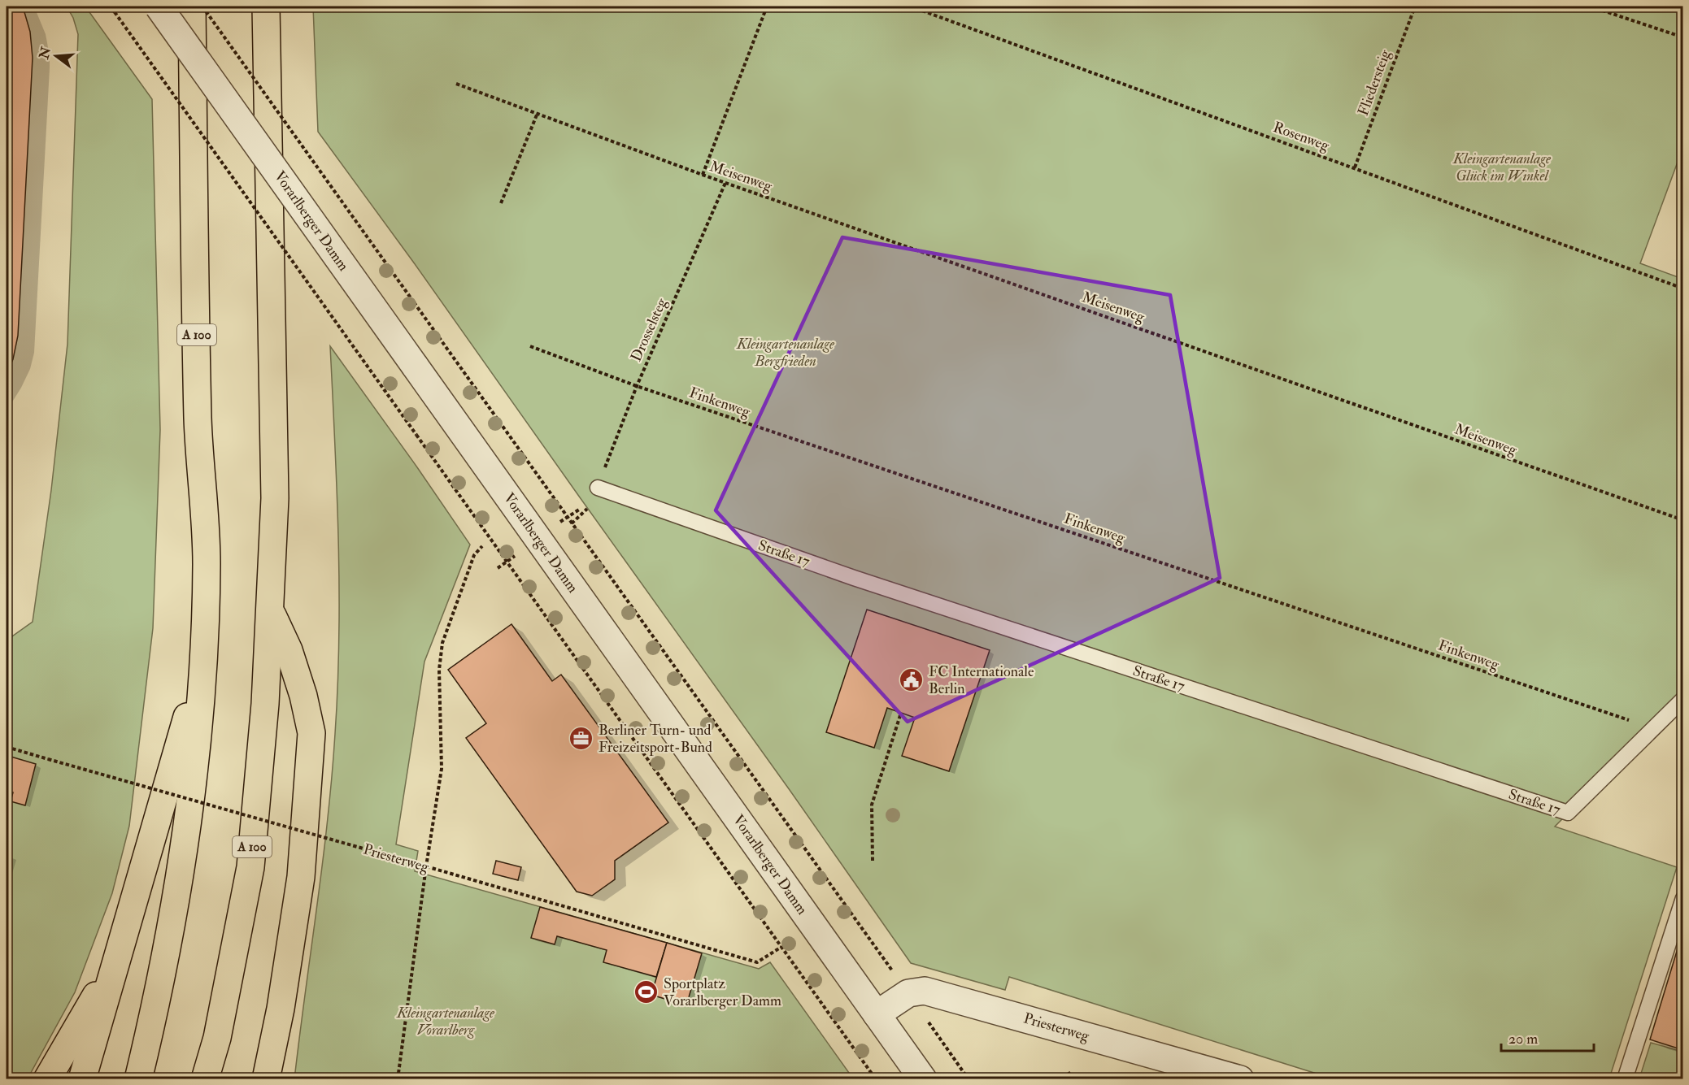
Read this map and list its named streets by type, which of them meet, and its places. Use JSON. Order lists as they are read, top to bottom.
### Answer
{
  "streets": {
    "highway": ["A 100"],
    "street": ["Vorarlberger Damm", "Priesterweg"],
    "lane": ["Straße 17"],
    "path": [
      "Fliedersteig",
      "Rosenweg",
      "Meisenweg",
      "Drosselsteg",
      "Finkenweg"
    ]
  },
  "crossings": [
    ["Fliedersteig", "Rosenweg"],
    ["Meisenweg", "Drosselsteg"],
    ["Vorarlberger Damm", "Priesterweg"],
    ["Drosselsteg", "Finkenweg"],
    ["Drosselsteg", "Straße 17"],
    ["Finkenweg", "Straße 17"]
  ],
  "parks": ["Kleingartenanlage Glück im Winkel", "Kleingartenanlage Bergfrieden", "Kleingartenanlage Vorarlberg"],
  "places": {
    "public building": ["FC Internationale Berlin"],
    "office": ["Berliner Turn- und Freizeitsport-Bund"],
    "sports": ["Sportplatz Vorarlberger Damm"]
  },
  "scale_bar": "20 m",
  "north": "left"
}
